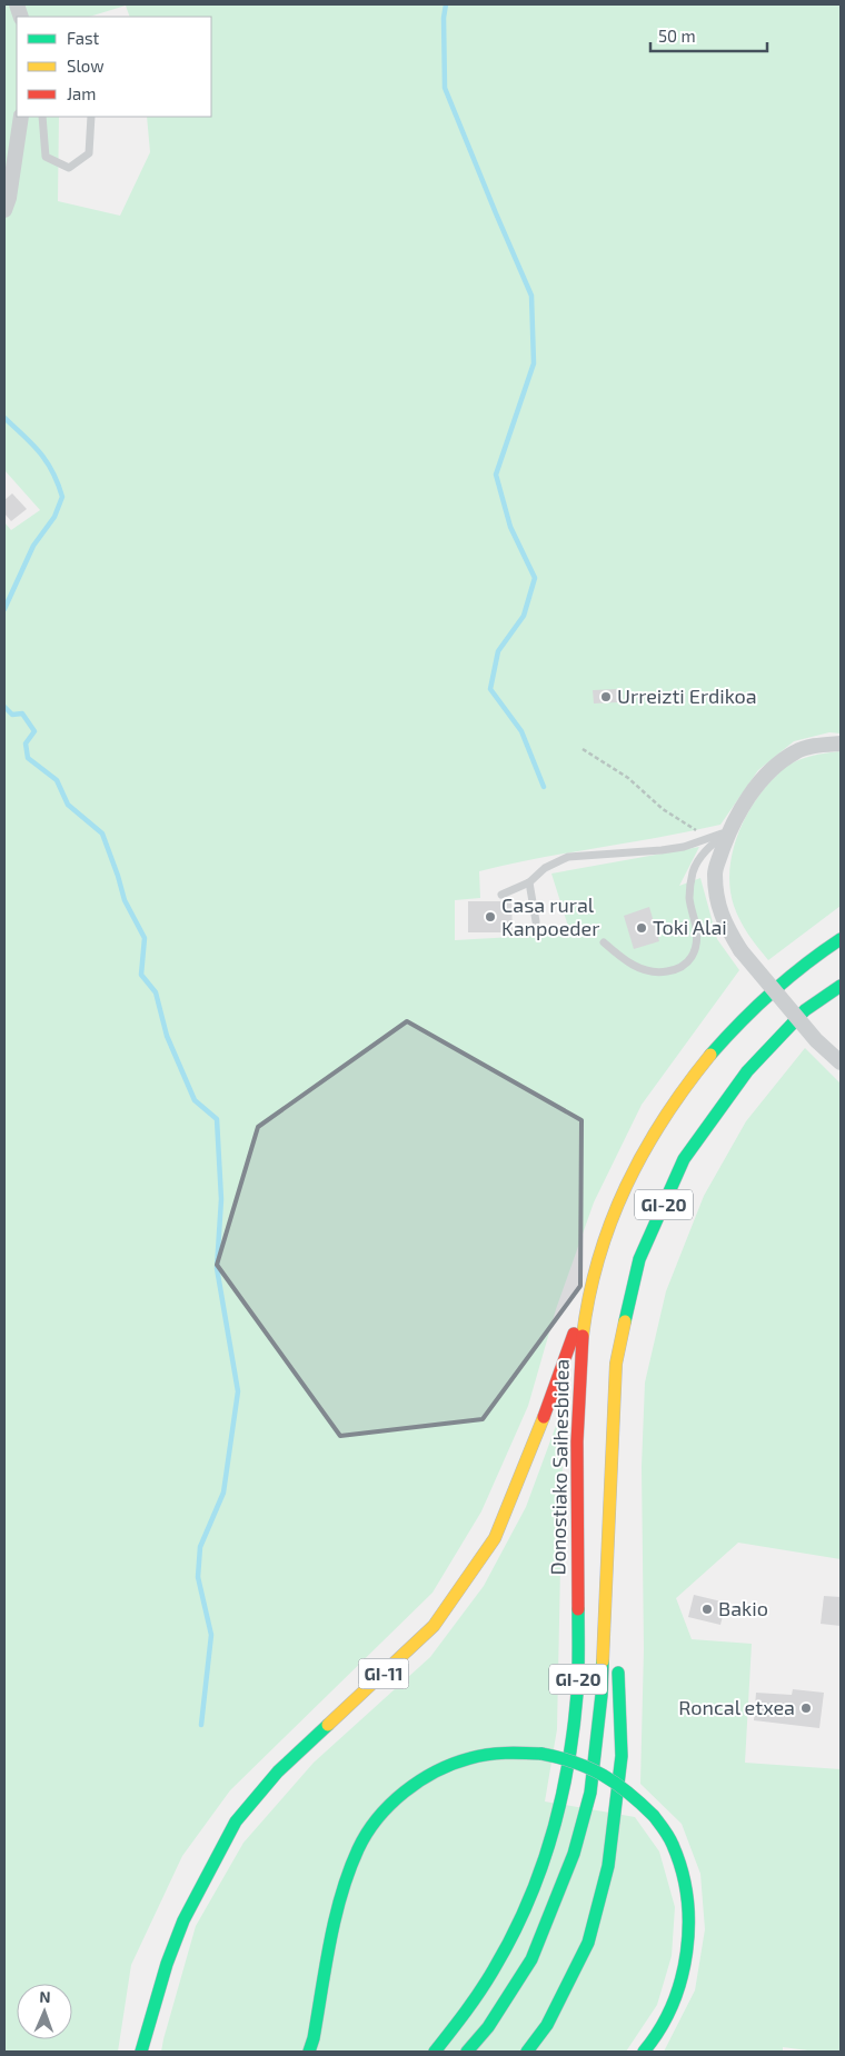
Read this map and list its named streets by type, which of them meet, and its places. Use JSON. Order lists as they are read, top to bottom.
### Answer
{
  "streets": {
    "highway": ["GI-20", "Donostiako Saihesbidea", "GI-11"]
  },
  "crossings": [
    ["Donostiako Saihesbidea", "GI-11"]
  ],
  "places": [
    "Urreizti Erdikoa",
    "Casa rural Kanpoeder",
    "Toki Alai",
    "Bakio",
    "Roncal etxea"
  ],
  "legend": ["Fast", "Slow", "Jam"],
  "scale_bar": "50 m",
  "north": "top"
}
